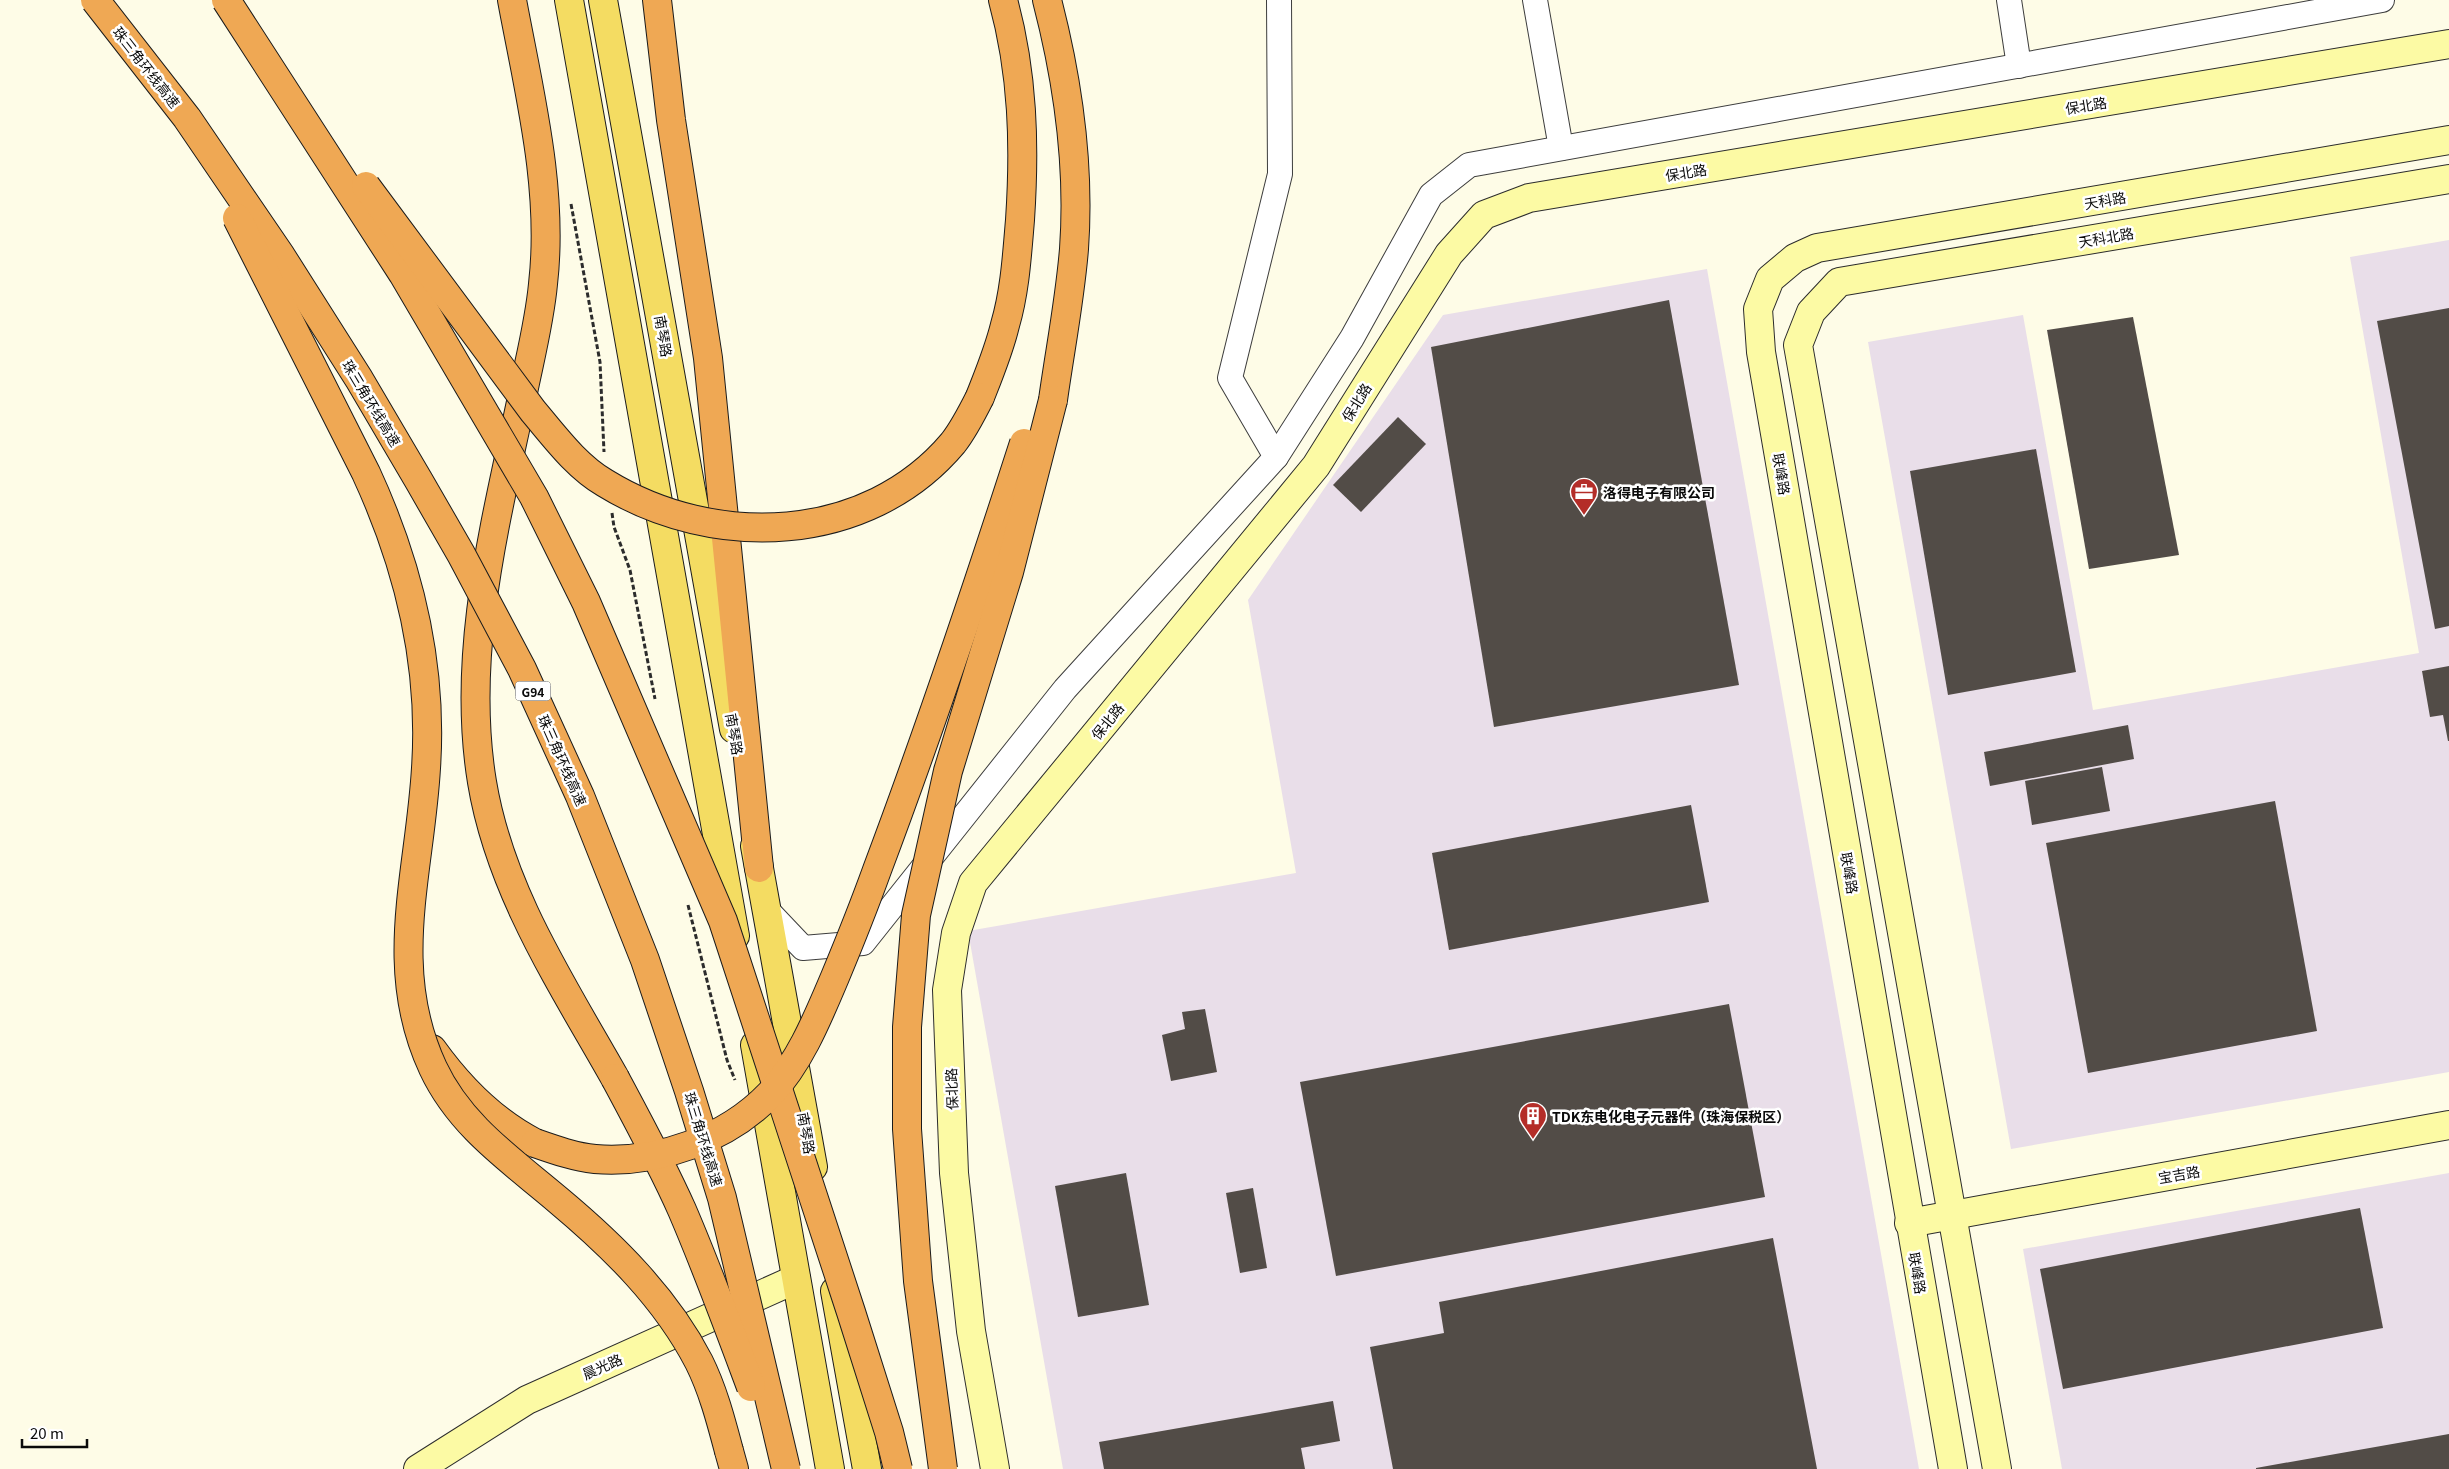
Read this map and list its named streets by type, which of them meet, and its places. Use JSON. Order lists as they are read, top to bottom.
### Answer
{
  "streets": {
    "highway": ["珠三角环线高速", "G94"],
    "main road": ["南琴路"],
    "street": [
      "保北路",
      "天科路",
      "天科北路",
      "联峰路",
      "宝吉路",
      "晨光路"
    ]
  },
  "crossings": [
    ["天科路", "联峰路"],
    ["天科北路", "宝吉路"],
    ["联峰路", "宝吉路"]
  ],
  "places": {
    "office": ["洛得电子有限公司"],
    "building": ["TDK东电化电子元器件（珠海保税区）"]
  },
  "scale_bar": "20 m"
}
